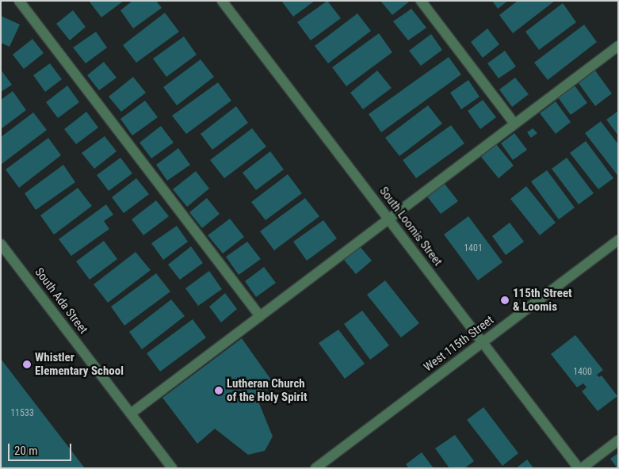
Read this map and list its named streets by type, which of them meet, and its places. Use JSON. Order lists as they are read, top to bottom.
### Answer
{
  "streets": {
    "street": ["South Loomis Street", "South Ada Street", "West 115th Street"]
  },
  "crossings": [
    ["South Loomis Street", "West 115th Street"]
  ],
  "places": ["115th Street & Loomis", "Whistler Elementary School", "Lutheran Church of the Holy Spirit"],
  "house_numbers": ["1401", "1400", "11533"],
  "scale_bar": "20 m"
}
